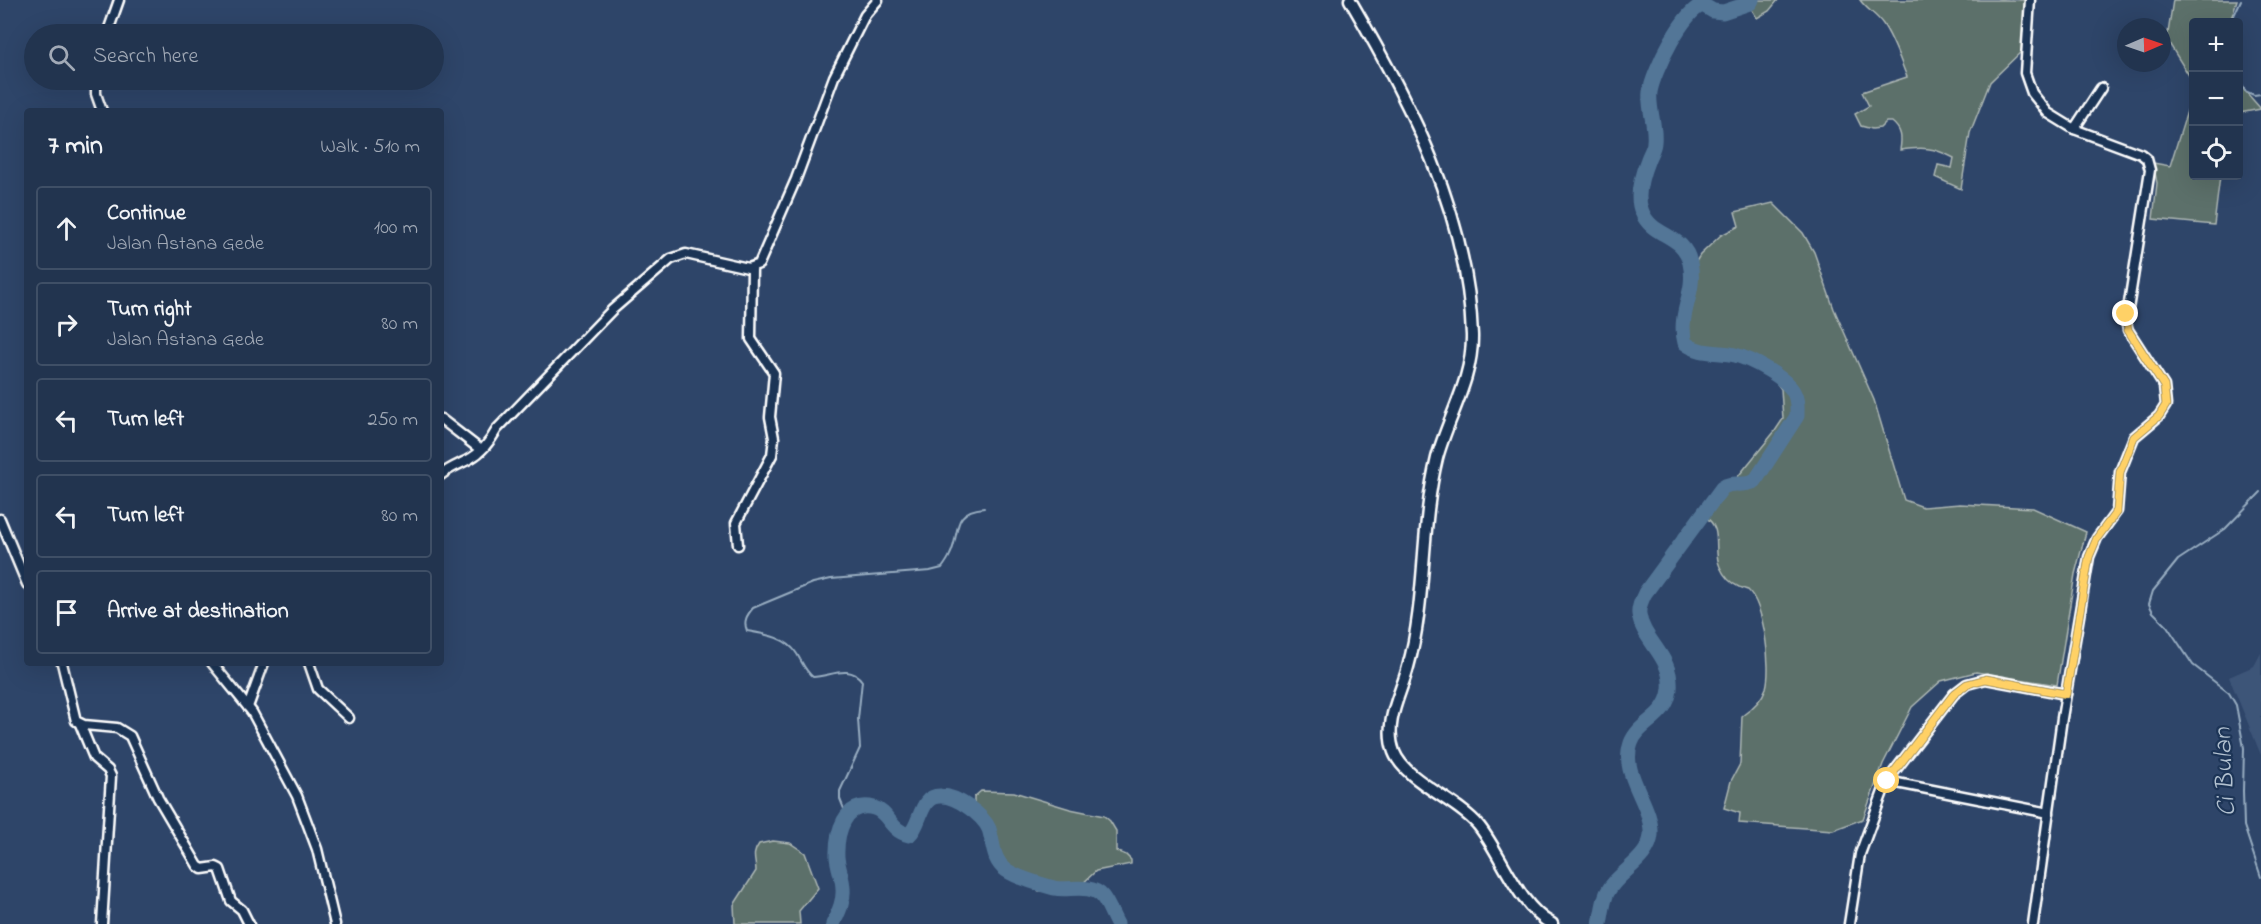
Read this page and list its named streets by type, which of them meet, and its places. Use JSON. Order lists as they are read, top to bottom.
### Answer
{
  "water": ["Ci Bulan"],
  "north": "right",
  "page": {
    "map_buttons": ["+", "−"],
    "search": "Search here",
    "heading": ["7 min", "Walk · 510 m"],
    "list": [
      ["Continue", "Jalan Astana Gede", "100 m"],
      ["Turn right", "Jalan Astana Gede", "80 m"],
      ["Turn left", "250 m"],
      ["Turn left", "80 m"],
      "Arrive at destination"
    ]
  }
}
